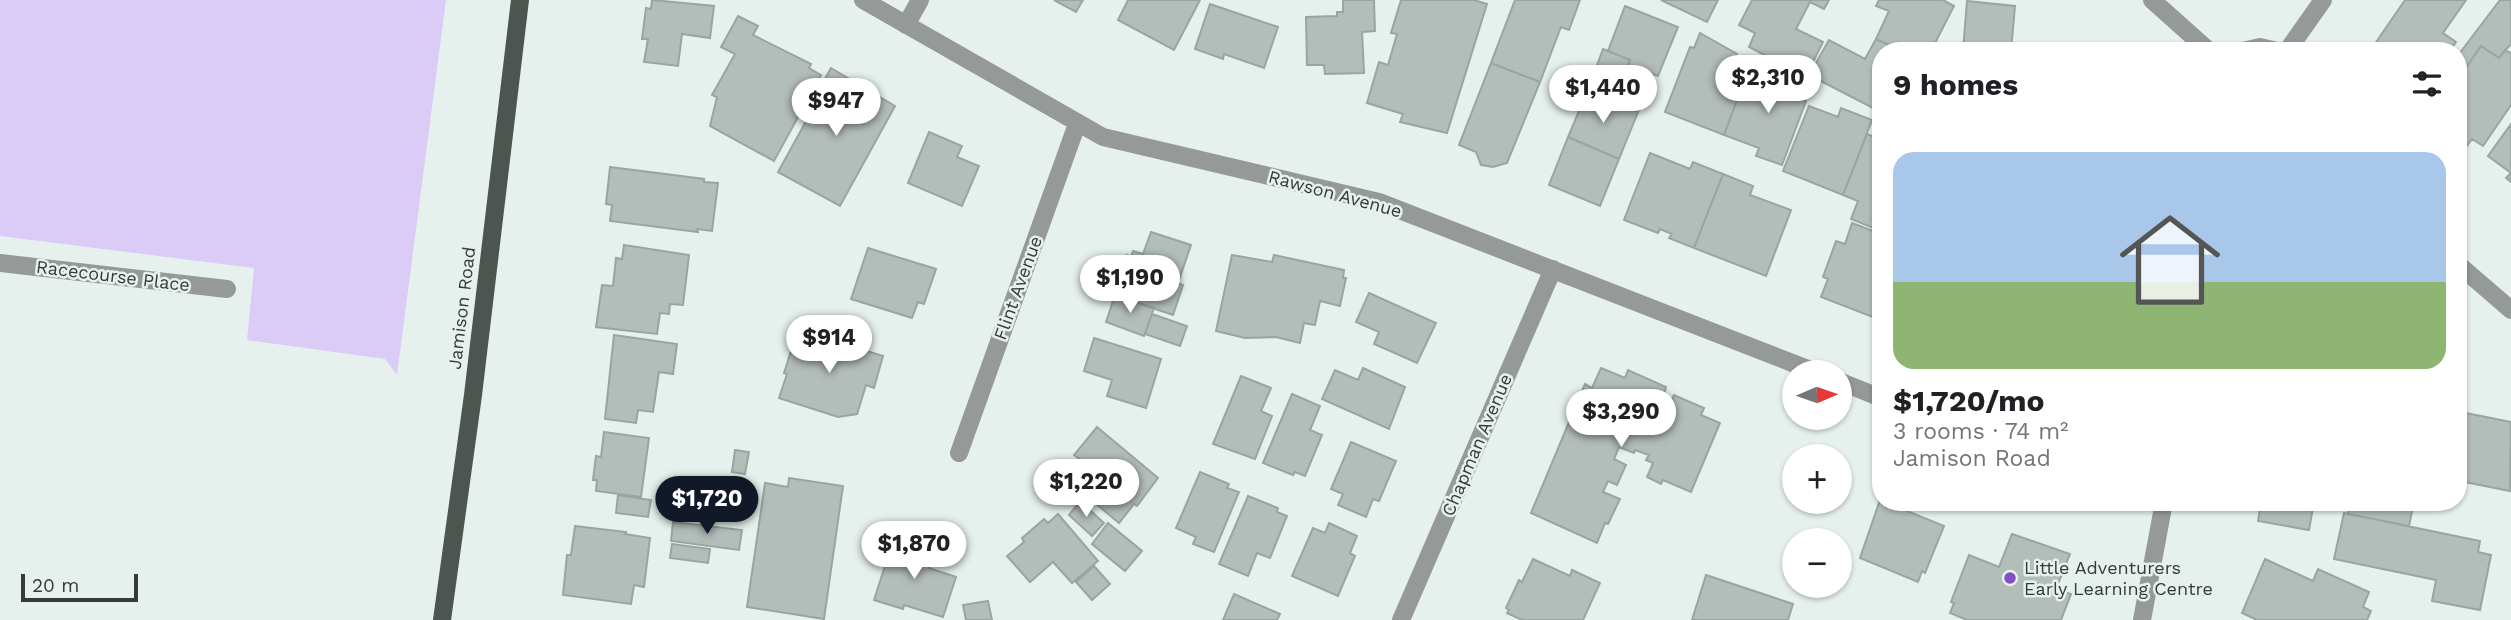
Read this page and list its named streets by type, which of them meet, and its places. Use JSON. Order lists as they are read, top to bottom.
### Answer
{
  "streets": {
    "main road": ["Jamison Road"],
    "street": [
      "Rawson Avenue",
      "Racecourse Place",
      "Flint Avenue",
      "Chapman Avenue"
    ]
  },
  "crossings": [
    ["Rawson Avenue", "Flint Avenue"],
    ["Rawson Avenue", "Chapman Avenue"]
  ],
  "places": ["Little Adventurers Early Learning Centre"],
  "scale_bar": "20 m",
  "north": "right",
  "page": {
    "heading": "9 homes",
    "price": [
      "$2,310",
      "$1,440",
      "$947",
      "$1,190",
      "$914",
      "$3,290",
      "$1,220",
      "$1,720",
      "$1,870"
    ],
    "list": [
      {
        "name": "$1,720/mo",
        "note": "3 rooms · 74 m² · Jamison Road"
      }
    ],
    "map_buttons": ["+", "−"],
    "scale": "20 m"
  }
}
